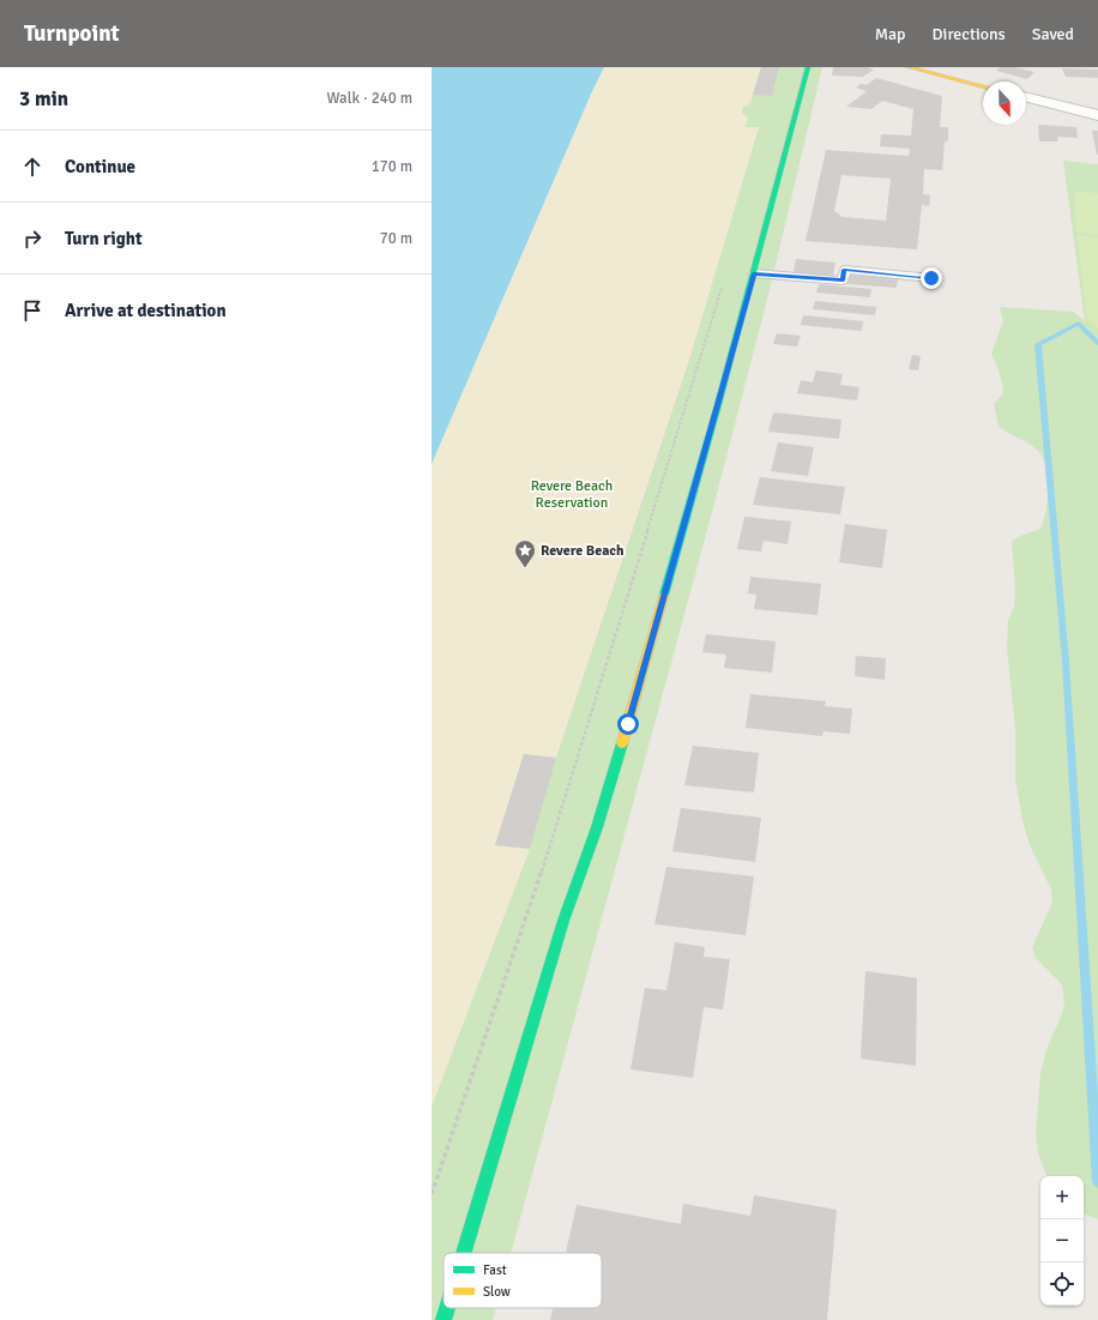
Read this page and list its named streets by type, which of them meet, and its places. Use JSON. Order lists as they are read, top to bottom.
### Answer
{
  "parks": ["Revere Beach Reservation"],
  "places": {
    "place": ["Revere Beach"]
  },
  "legend": ["Fast", "Slow"],
  "north": "bottom",
  "page": {
    "header": "Turnpoint",
    "nav": ["Map", "Directions", "Saved"],
    "heading": ["3 min", "Walk · 240 m"],
    "list": [
      ["Continue", "170 m"],
      ["Turn right", "70 m"],
      "Arrive at destination"
    ],
    "map_buttons": ["+", "−"]
  }
}
